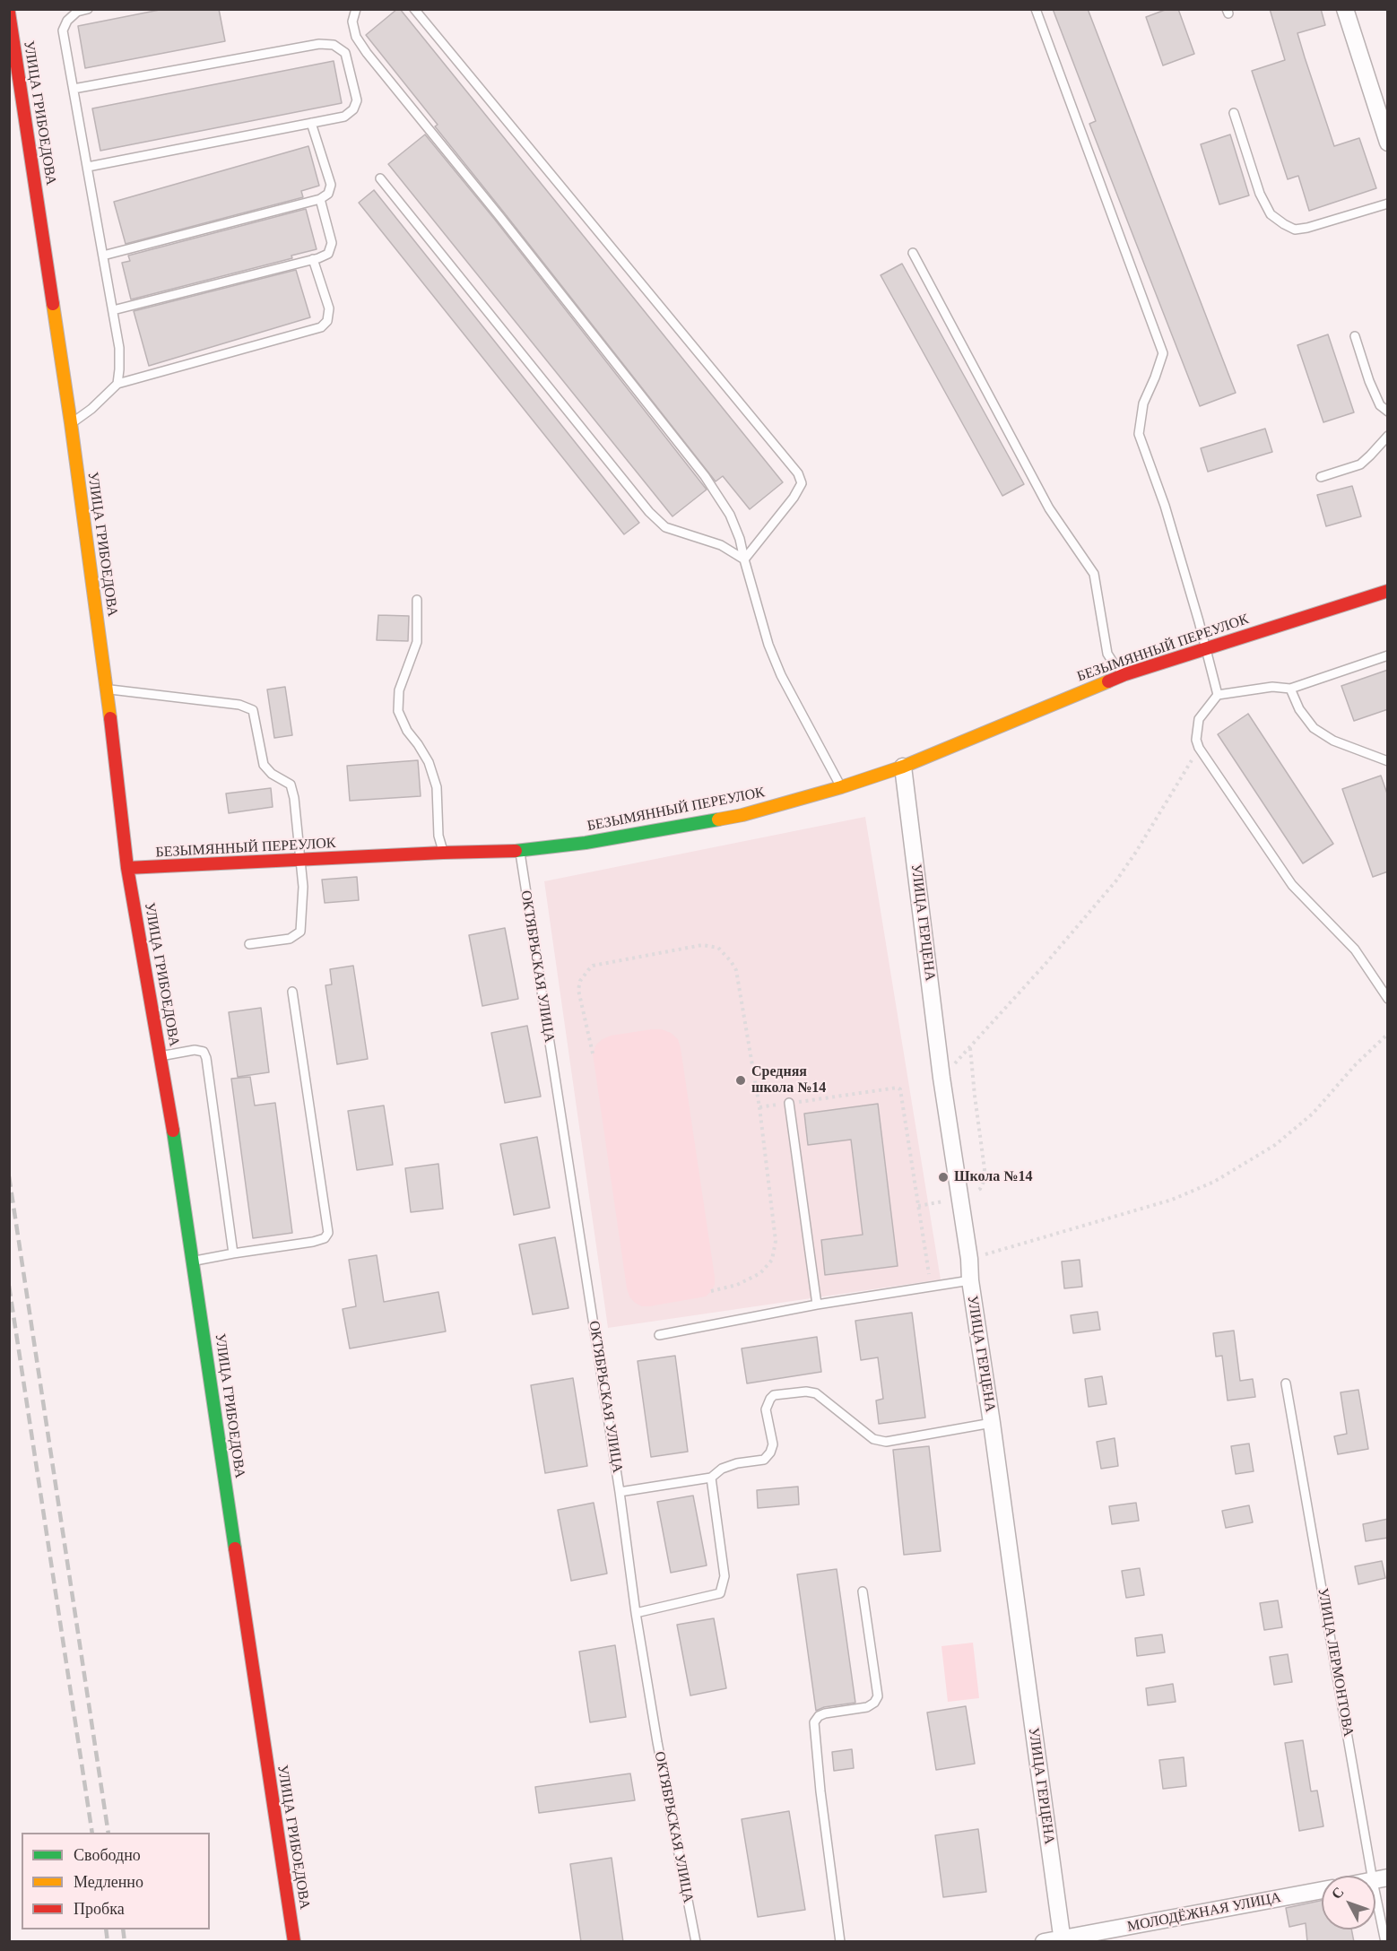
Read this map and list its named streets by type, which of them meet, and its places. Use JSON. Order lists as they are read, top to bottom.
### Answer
{
  "streets": {
    "main road": ["УЛИЦА ГРИБОЕДОВА", "БЕЗЫМЯННЫЙ ПЕРЕУЛОК"],
    "street": ["УЛИЦА ГЕРЦЕНА", "МОЛОДЁЖНАЯ УЛИЦА"],
    "lane": ["ОКТЯБРЬСКАЯ УЛИЦА", "УЛИЦА ЛЕРМОНТОВА"]
  },
  "crossings": [
    ["УЛИЦА ГРИБОЕДОВА", "БЕЗЫМЯННЫЙ ПЕРЕУЛОК"],
    ["БЕЗЫМЯННЫЙ ПЕРЕУЛОК", "УЛИЦА ГЕРЦЕНА"],
    ["БЕЗЫМЯННЫЙ ПЕРЕУЛОК", "ОКТЯБРЬСКАЯ УЛИЦА"],
    ["УЛИЦА ГЕРЦЕНА", "МОЛОДЁЖНАЯ УЛИЦА"]
  ],
  "places": ["Средняя школа №14", "Школа №14"],
  "legend": ["Свободно", "Медленно", "Пробка"],
  "north": "top left"
}
